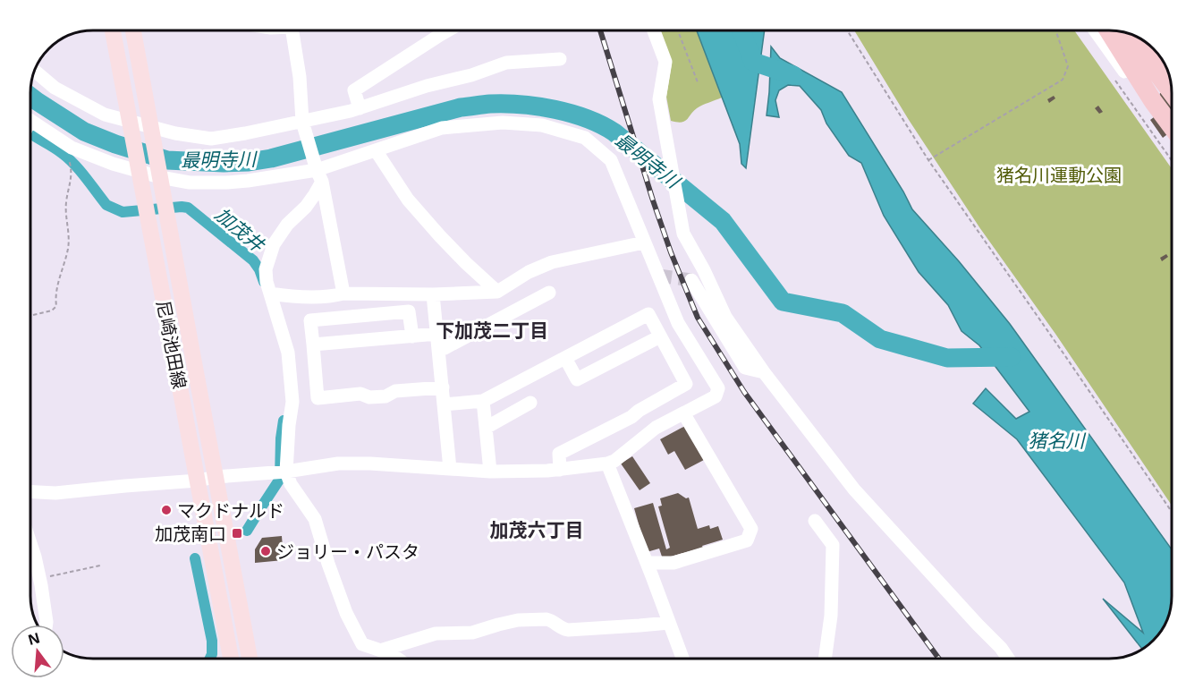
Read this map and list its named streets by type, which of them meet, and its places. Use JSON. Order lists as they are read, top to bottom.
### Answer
{
  "streets": {
    "main road": ["尼崎池田線"]
  },
  "districts": ["下加茂二丁目", "加茂六丁目"],
  "water": ["最明寺川", "加茂井", "猪名川"],
  "parks": ["猪名川運動公園"],
  "places": {
    "other": ["マクドナルド", "ジョリー・パスタ"],
    "transit": ["加茂南口"]
  },
  "north": "top"
}
